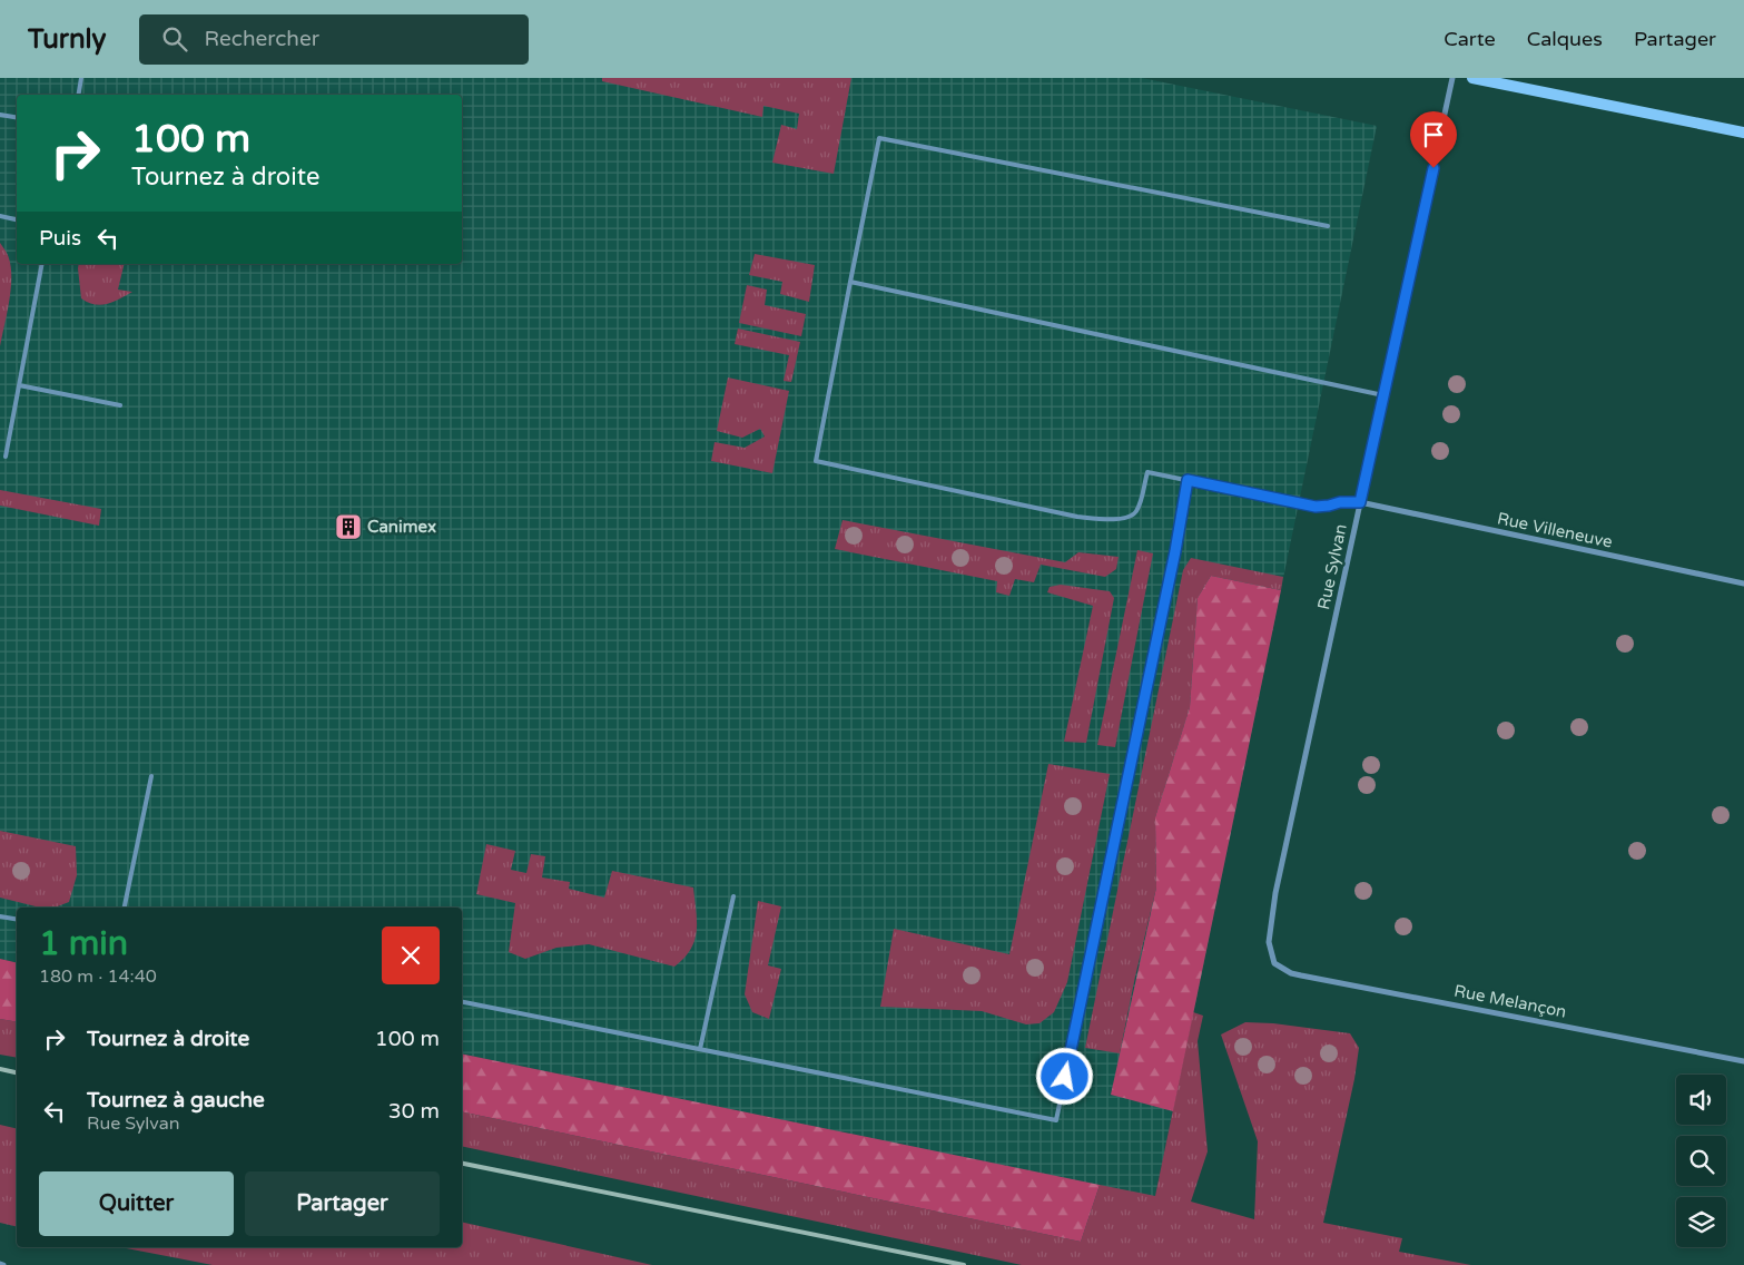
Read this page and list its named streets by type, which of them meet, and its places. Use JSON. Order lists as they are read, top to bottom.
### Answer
{
  "streets": {
    "street": ["Rue Villeneuve", "Rue Sylvan", "Rue Melançon"]
  },
  "crossings": [
    ["Rue Villeneuve", "Rue Sylvan"],
    ["Rue Sylvan", "Rue Melançon"]
  ],
  "places": {
    "building": ["Canimex"]
  },
  "page": {
    "header": "Turnly",
    "search": "Rechercher",
    "nav": ["Carte", "Calques", "Partager"],
    "turn": ["100 m", "Tournez à droite"],
    "then": "Puis",
    "heading": ["1 min", "180 m · 14:40"],
    "list": [
      {
        "name": "Tournez à droite",
        "value": "100 m"
      },
      {
        "name": "Tournez à gauche",
        "note": "Rue Sylvan",
        "value": "30 m"
      }
    ],
    "buttons": ["Quitter", "Partager"]
  }
}
